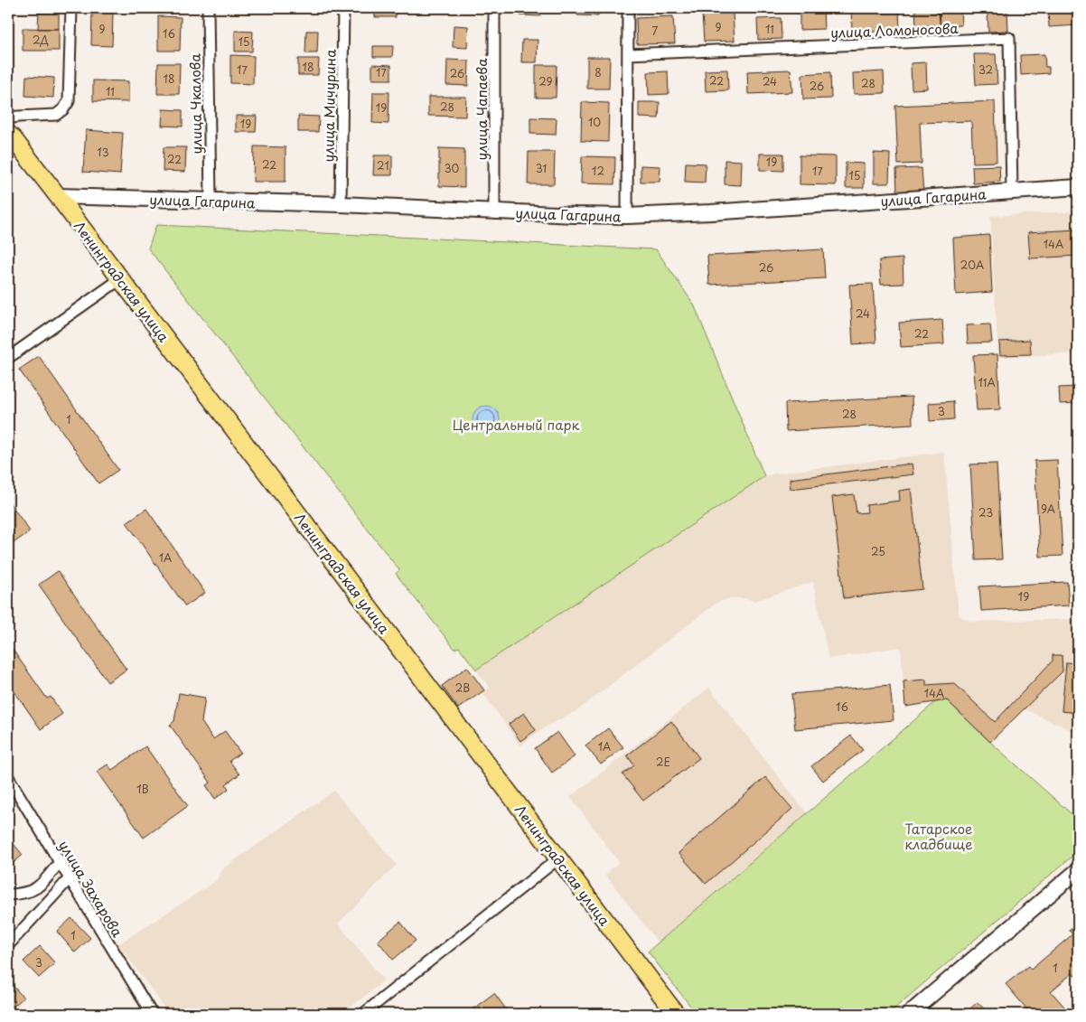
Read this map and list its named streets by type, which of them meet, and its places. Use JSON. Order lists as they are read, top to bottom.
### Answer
{
  "streets": {
    "main road": ["Ленинградская улица"],
    "street": [
      "улица Ломоносова",
      "улица Чкалова",
      "улица Мичурина",
      "улица Чапаева",
      "улица Гагарина",
      "улица Захарова"
    ]
  },
  "crossings": [
    ["улица Ломоносова", "улица Гагарина"],
    ["улица Чкалова", "улица Гагарина"],
    ["улица Мичурина", "улица Гагарина"],
    ["улица Чапаева", "улица Гагарина"],
    ["улица Гагарина", "Ленинградская улица"]
  ],
  "parks": ["Центральный парк", "Татарское кладбище"],
  "house_numbers": [
    "9",
    "9",
    "11",
    "7",
    "16",
    "2Д",
    "15",
    "18",
    "17",
    "32",
    "17",
    "8",
    "26",
    "18",
    "22",
    "29",
    "24",
    "28",
    "26",
    "11",
    "28",
    "19",
    "10",
    "19",
    "13",
    "22",
    "19",
    "22",
    "21",
    "30",
    "31",
    "12",
    "17",
    "15",
    "14А",
    "20А",
    "26",
    "24",
    "22",
    "11А",
    "3",
    "28",
    "1",
    "9А",
    "23",
    "25",
    "1А",
    "19",
    "2В",
    "14А",
    "16",
    "1А",
    "2Е",
    "1В",
    "1",
    "3",
    "1"
  ]
}
